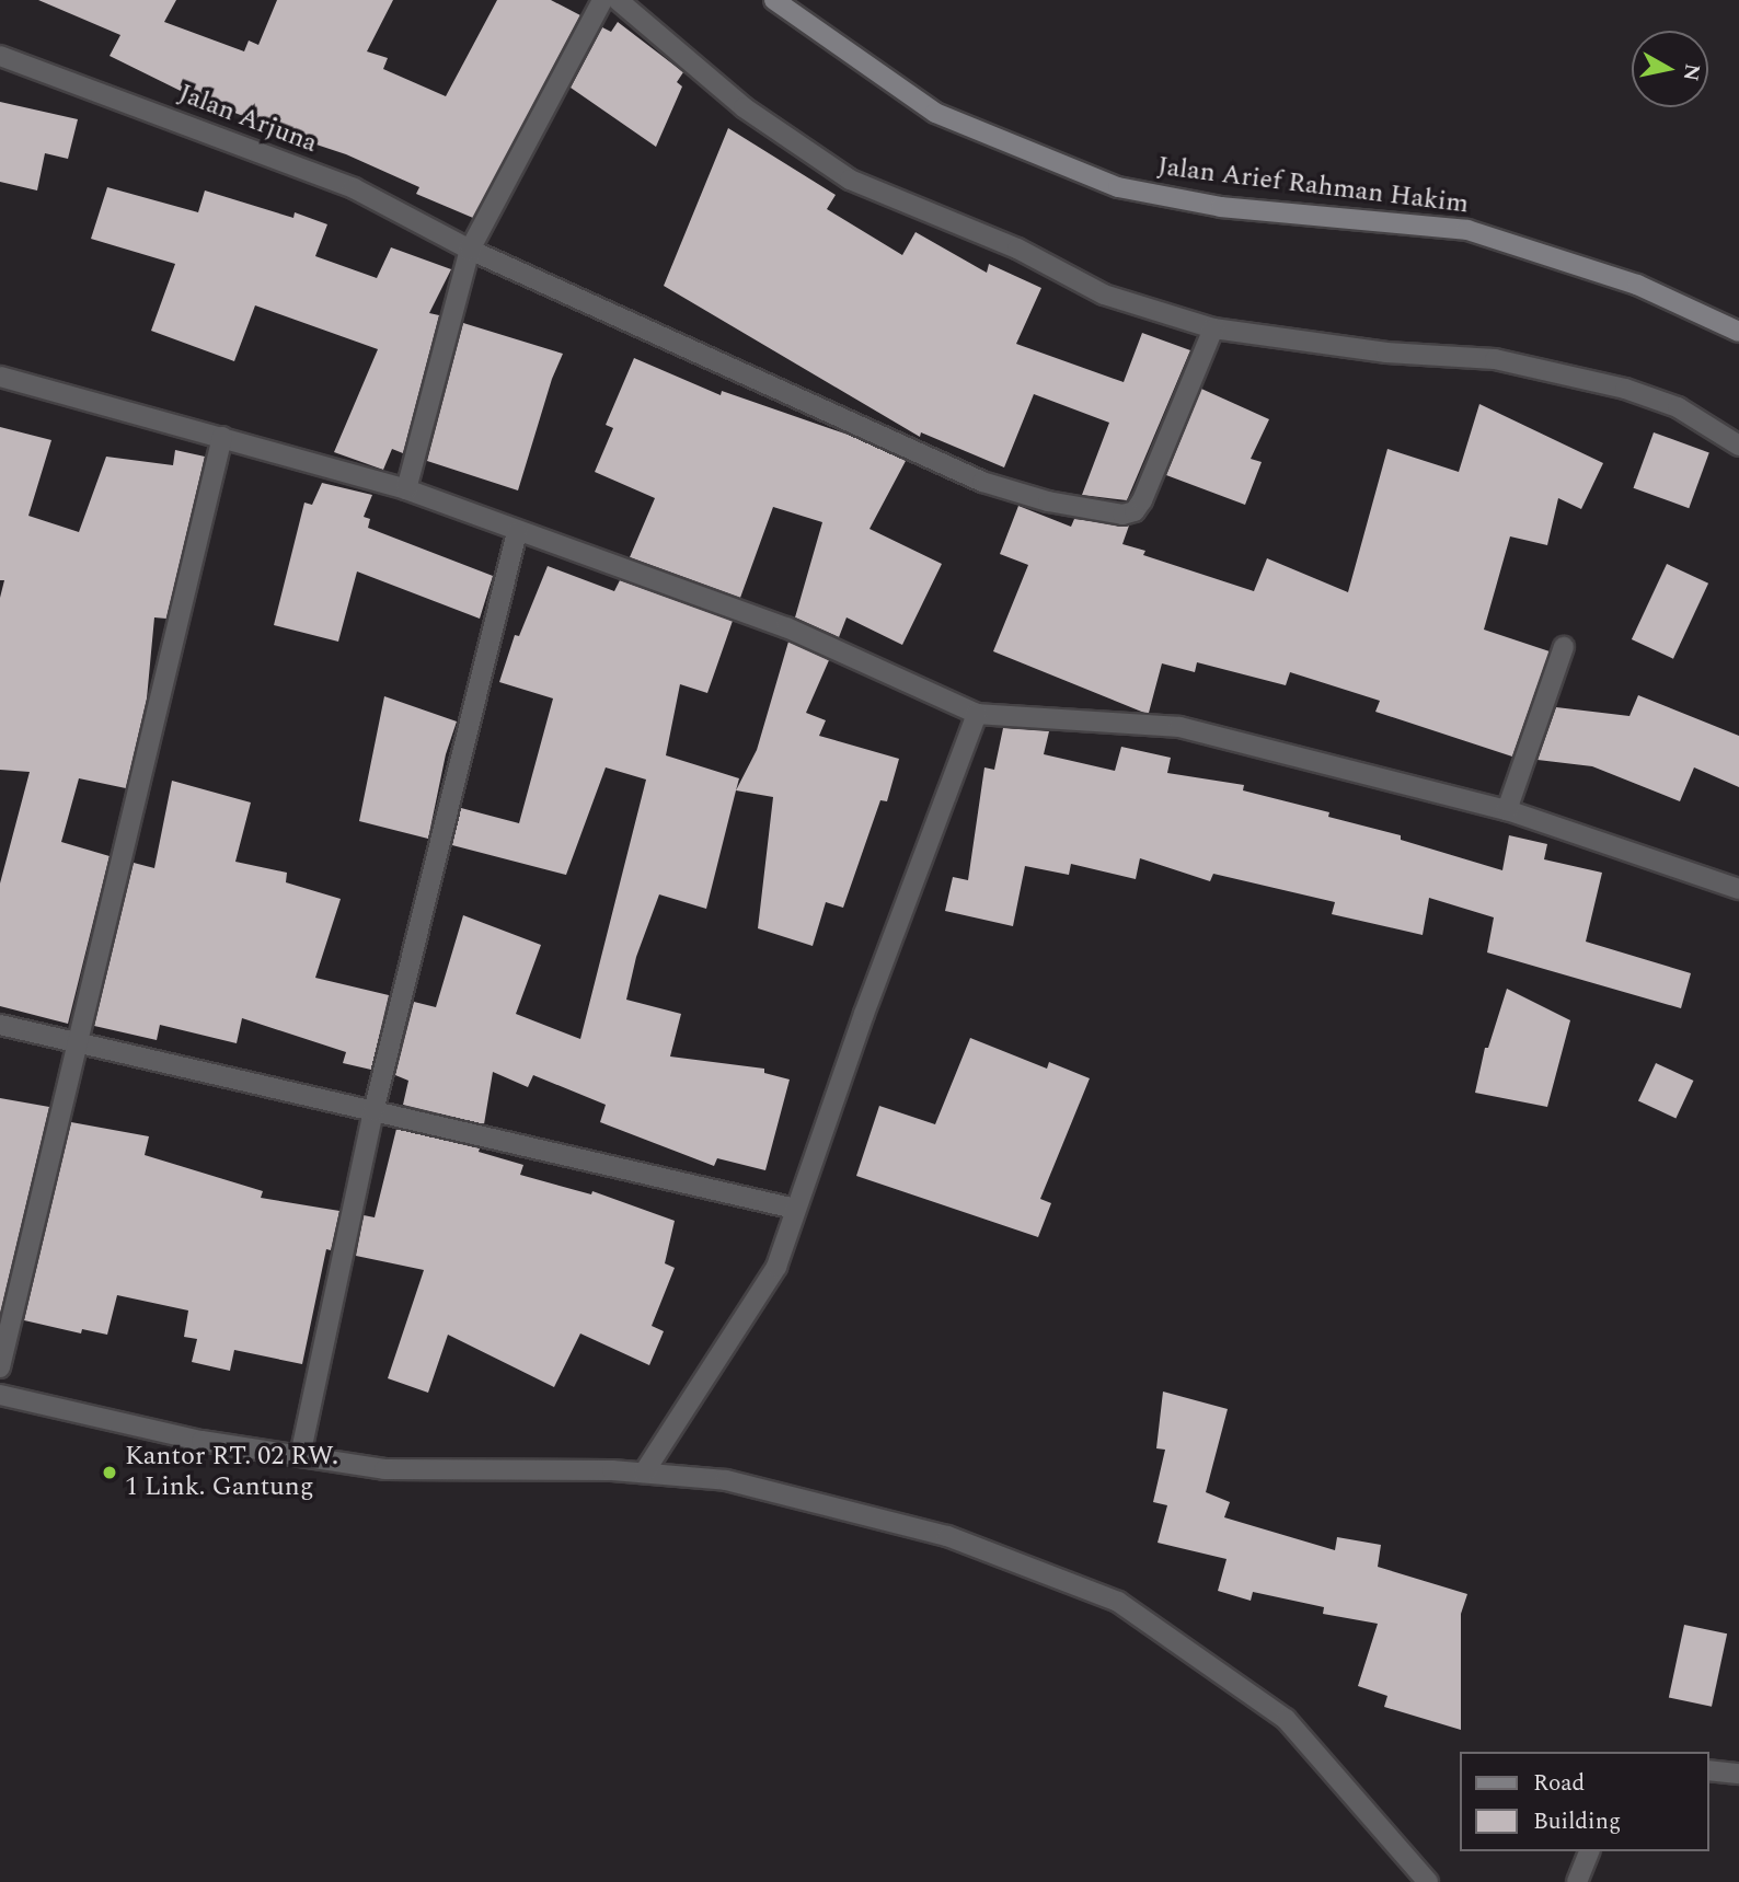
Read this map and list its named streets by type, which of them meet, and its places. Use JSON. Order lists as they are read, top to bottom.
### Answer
{
  "streets": {
    "main road": ["Jalan Arief Rahman Hakim"],
    "street": ["Jalan Arjuna"]
  },
  "places": ["Kantor RT. 02 RW. 1 Link. Gantung"],
  "legend": ["Road", "Building"],
  "north": "right"
}
